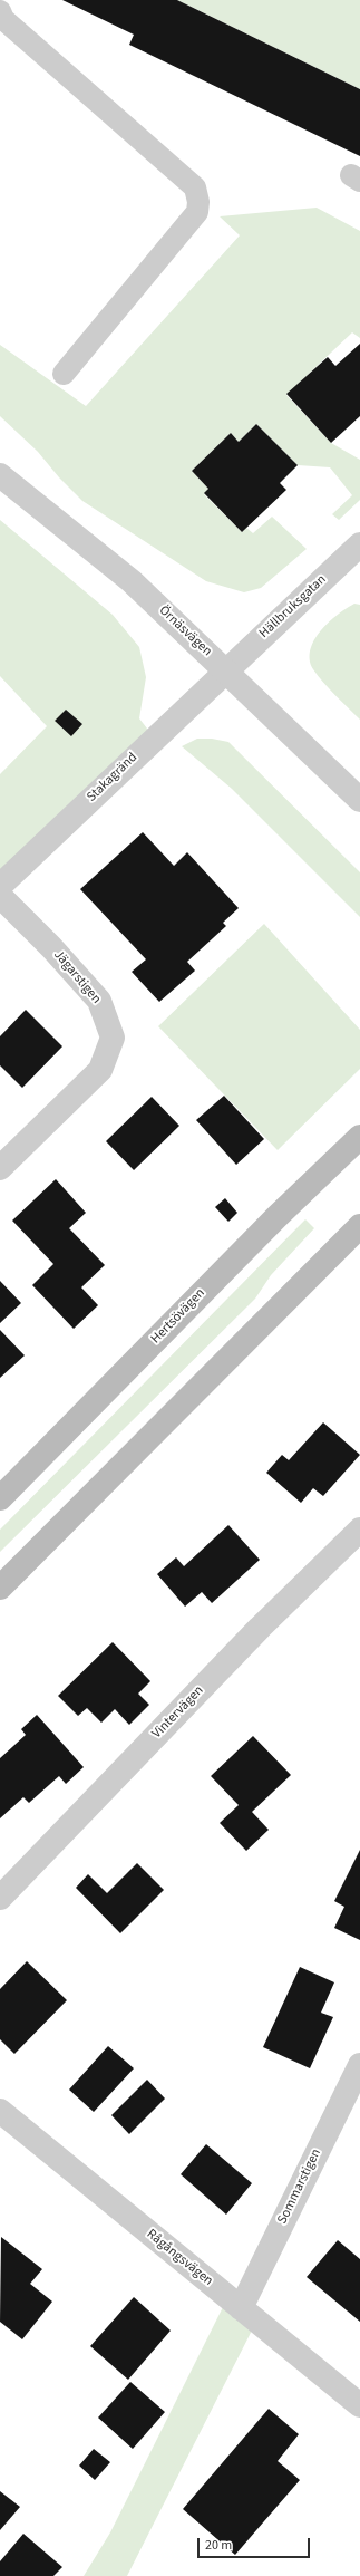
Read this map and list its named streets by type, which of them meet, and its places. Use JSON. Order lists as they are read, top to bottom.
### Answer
{
  "streets": {
    "main road": ["Hertsövägen"],
    "street": [
      "Hällbruksgatan",
      "Örnäsvägen",
      "Stakagränd",
      "Jägarstigen",
      "Vintervägen",
      "Sommarstigen",
      "Rågångsvägen"
    ]
  },
  "crossings": [
    ["Hällbruksgatan", "Örnäsvägen"],
    ["Hällbruksgatan", "Stakagränd"],
    ["Örnäsvägen", "Stakagränd"],
    ["Sommarstigen", "Rågångsvägen"]
  ],
  "scale_bar": "20 m"
}
